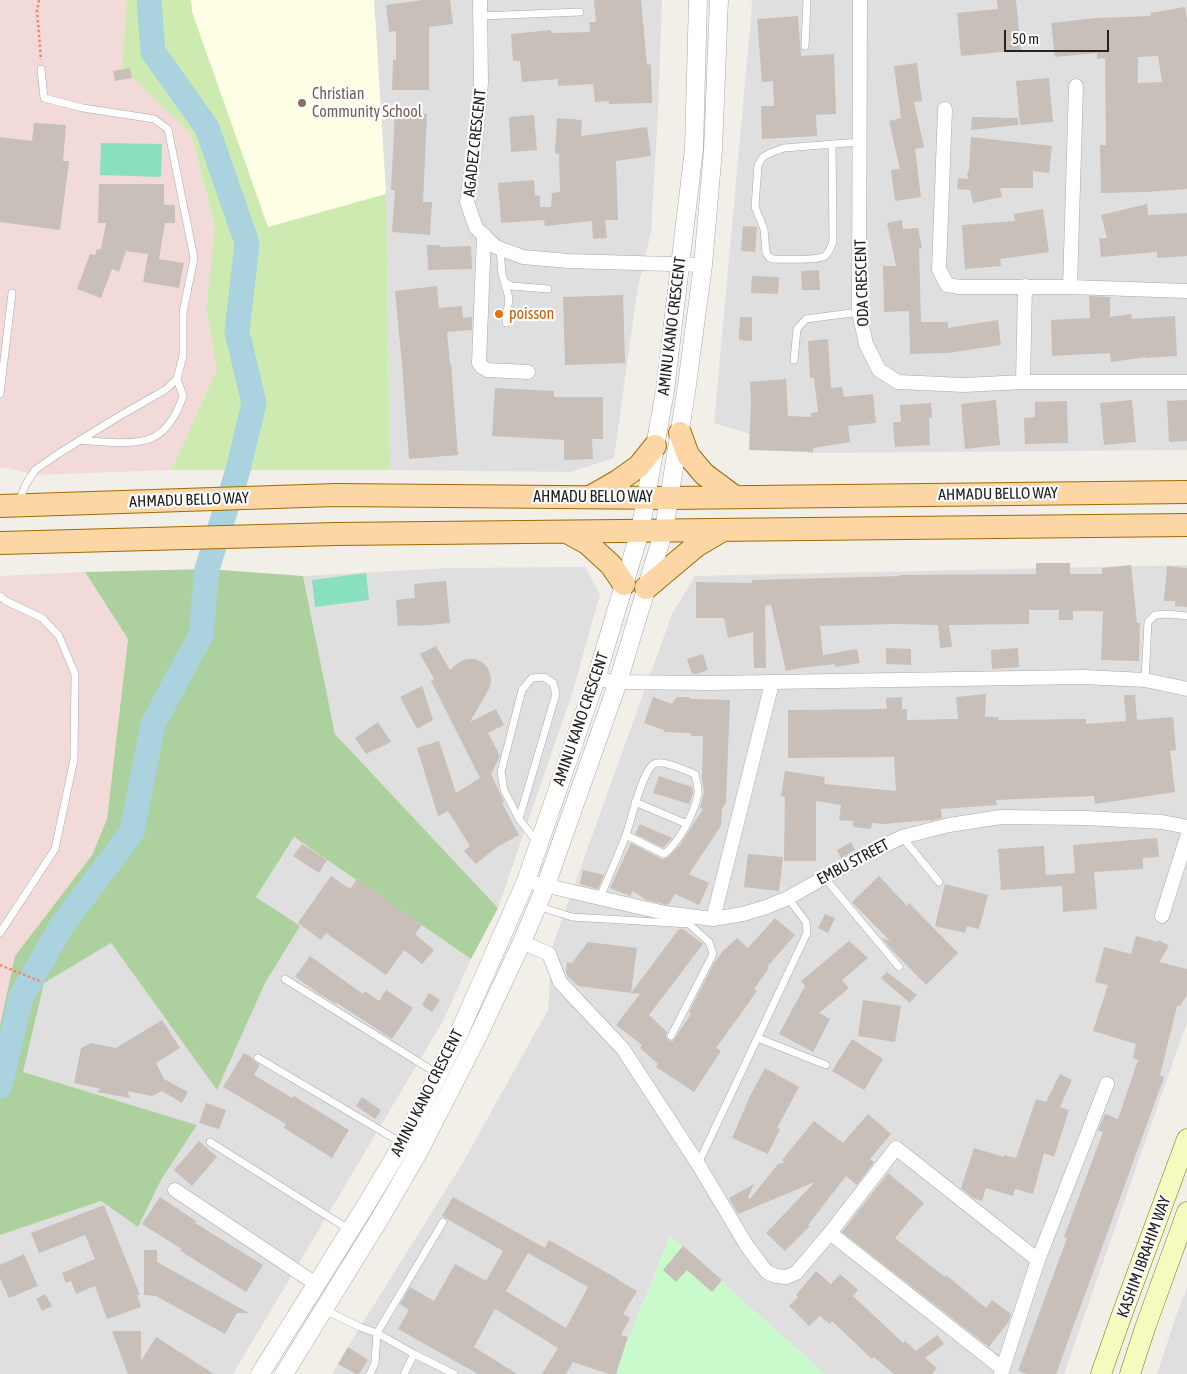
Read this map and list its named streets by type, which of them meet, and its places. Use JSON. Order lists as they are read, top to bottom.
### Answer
{
  "streets": {
    "main road": ["AHMADU BELLO WAY", "KASHIM IBRAHIM WAY"],
    "street": [
      "AGADEZ CRESCENT",
      "ODA CRESCENT",
      "AMINU KANO CRESCENT",
      "EMBU STREET"
    ]
  },
  "crossings": [
    ["AGADEZ CRESCENT", "AMINU KANO CRESCENT"],
    ["AMINU KANO CRESCENT", "AHMADU BELLO WAY"],
    ["AMINU KANO CRESCENT", "EMBU STREET"]
  ],
  "places": ["Christian Community School", "poisson"],
  "scale_bar": "50 m"
}
